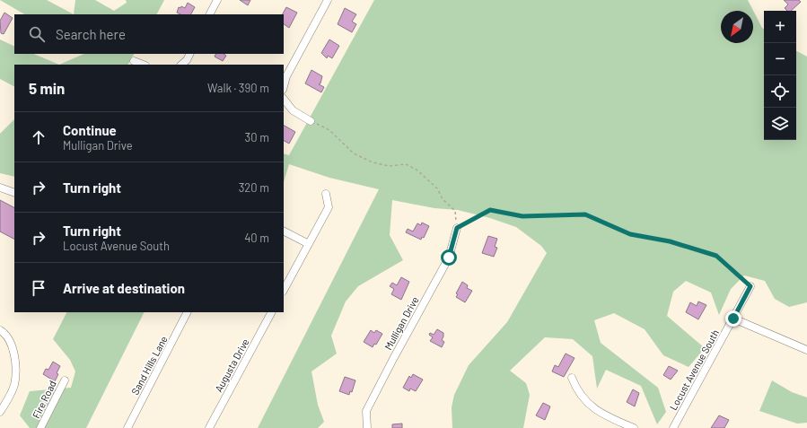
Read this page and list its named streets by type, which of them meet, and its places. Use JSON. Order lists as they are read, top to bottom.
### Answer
{
  "streets": {
    "street": [
      "Mulligan Drive",
      "Sand Hills Lane",
      "Augusta Drive",
      "Locust Avenue South",
      "Fire Road"
    ]
  },
  "north": "bottom left",
  "page": {
    "map_buttons": ["+", "−"],
    "search": "Search here",
    "heading": ["5 min", "Walk · 390 m"],
    "list": [
      ["Continue", "Mulligan Drive", "30 m"],
      ["Turn right", "320 m"],
      ["Turn right", "Locust Avenue South", "40 m"],
      "Arrive at destination"
    ]
  }
}
